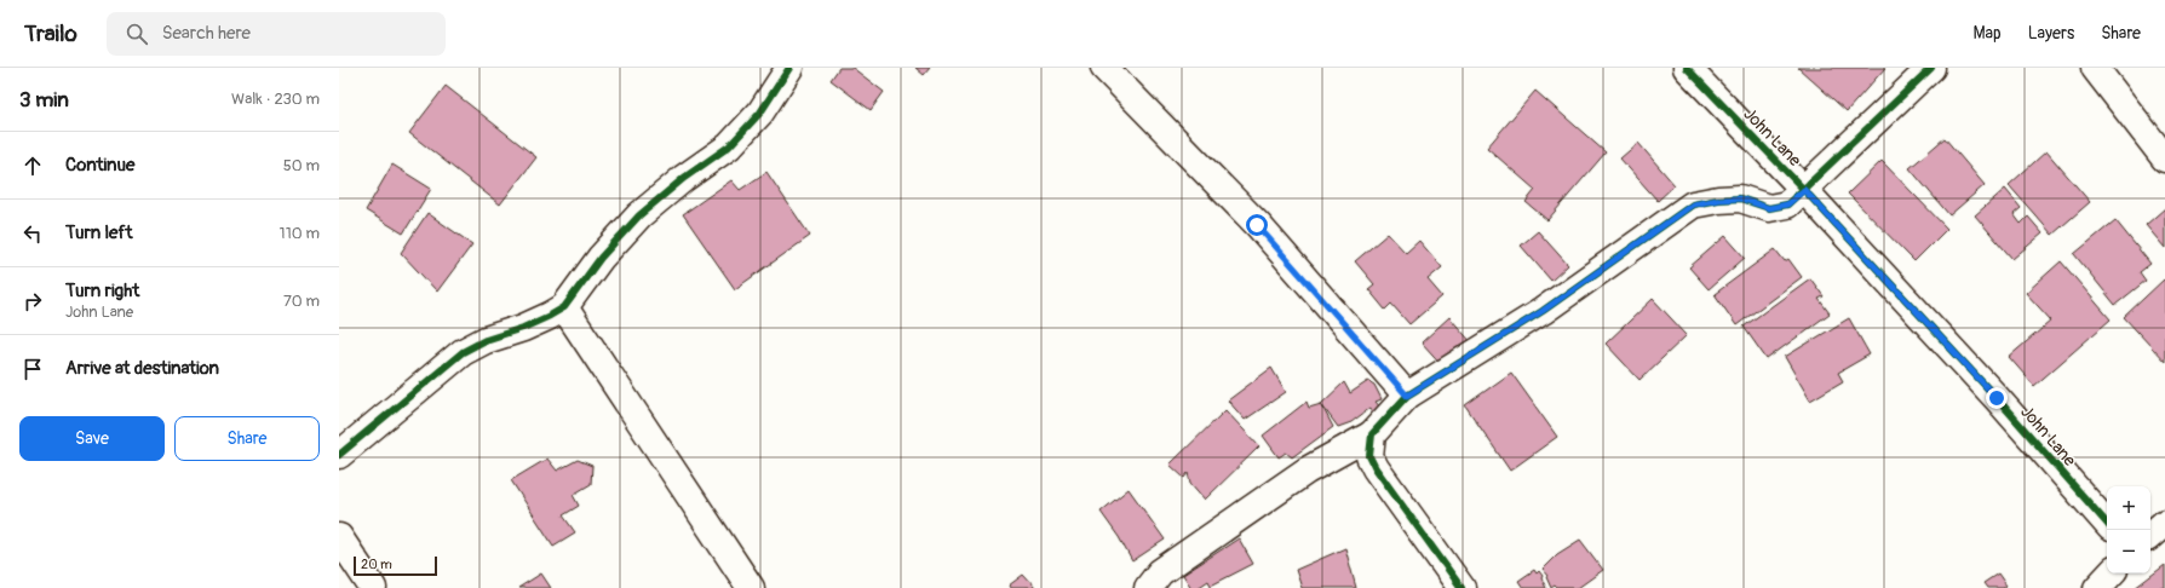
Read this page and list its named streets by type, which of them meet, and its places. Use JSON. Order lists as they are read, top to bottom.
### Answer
{
  "streets": {
    "street": ["John Lane"]
  },
  "scale_bar": "20 m",
  "page": {
    "header": "Trailo",
    "search": "Search here",
    "nav": ["Map", "Layers", "Share"],
    "heading": ["3 min", "Walk · 230 m"],
    "list": [
      ["Continue", "50 m"],
      ["Turn left", "110 m"],
      ["Turn right", "John Lane", "70 m"],
      "Arrive at destination"
    ],
    "buttons": ["Save", "Share"],
    "map_buttons": ["+", "−"],
    "scale": "20 m"
  }
}
